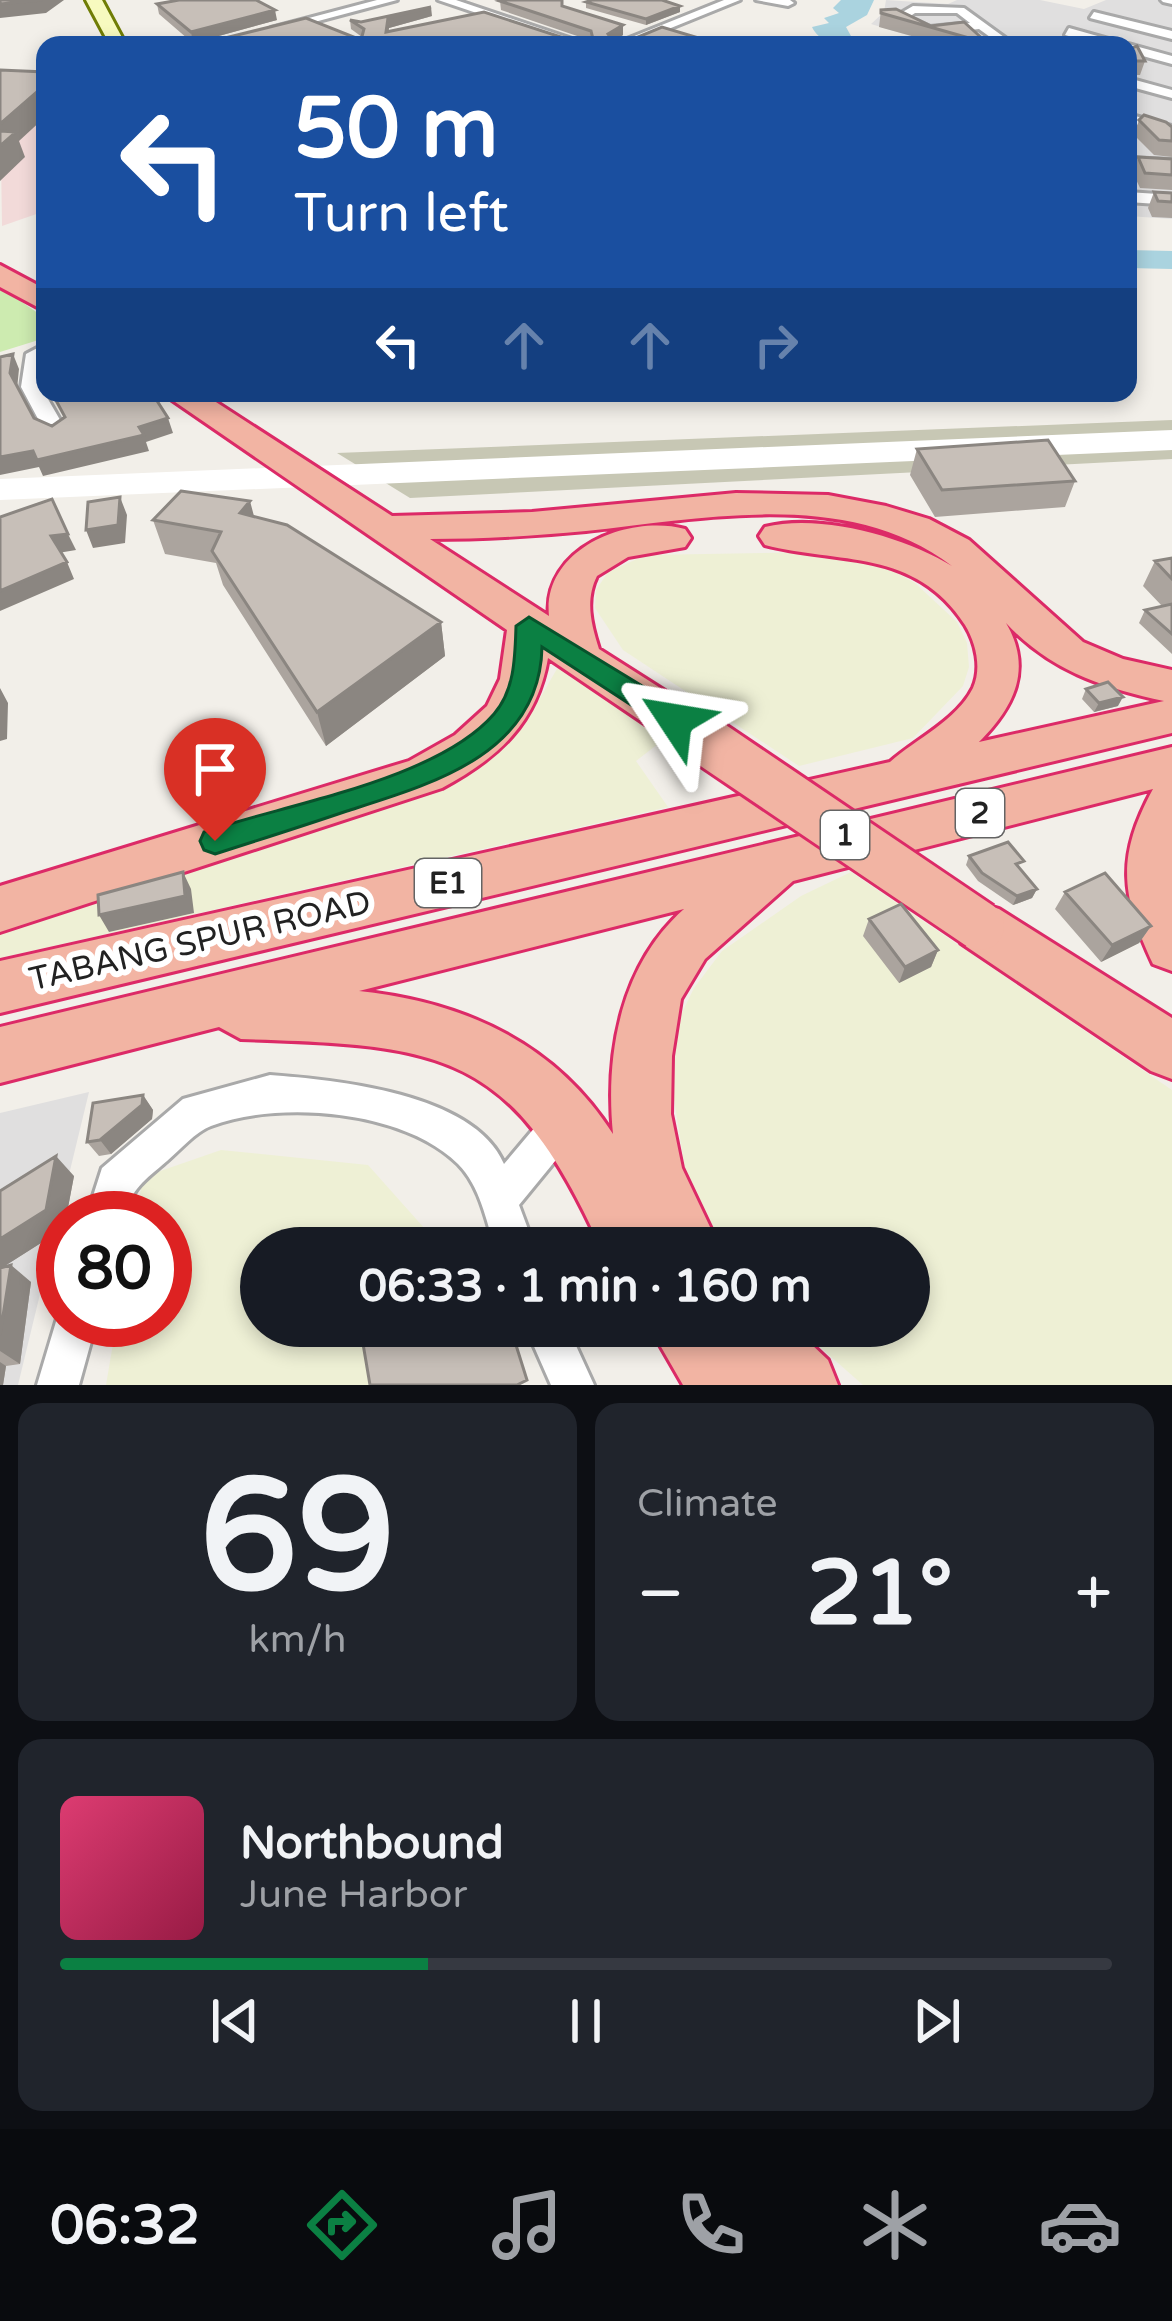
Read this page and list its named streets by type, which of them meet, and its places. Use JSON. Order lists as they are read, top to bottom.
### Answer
{
  "streets": {
    "highway": [
      "2",
      "1",
      "E1",
      "TABANG SPUR ROAD"
    ]
  },
  "crossings": [
    ["2", "TABANG SPUR ROAD"]
  ],
  "page": {
    "turn": ["50 m", "Turn left"],
    "limit": "80",
    "trip": "06:33 · 1 min · 160 m",
    "tile": [
      ["69", "km/h"],
      "Climate"
    ],
    "heat": ["−", "21°", "+"],
    "song": ["Northbound", "June Harbor"],
    "tabs": "06:32"
  }
}
